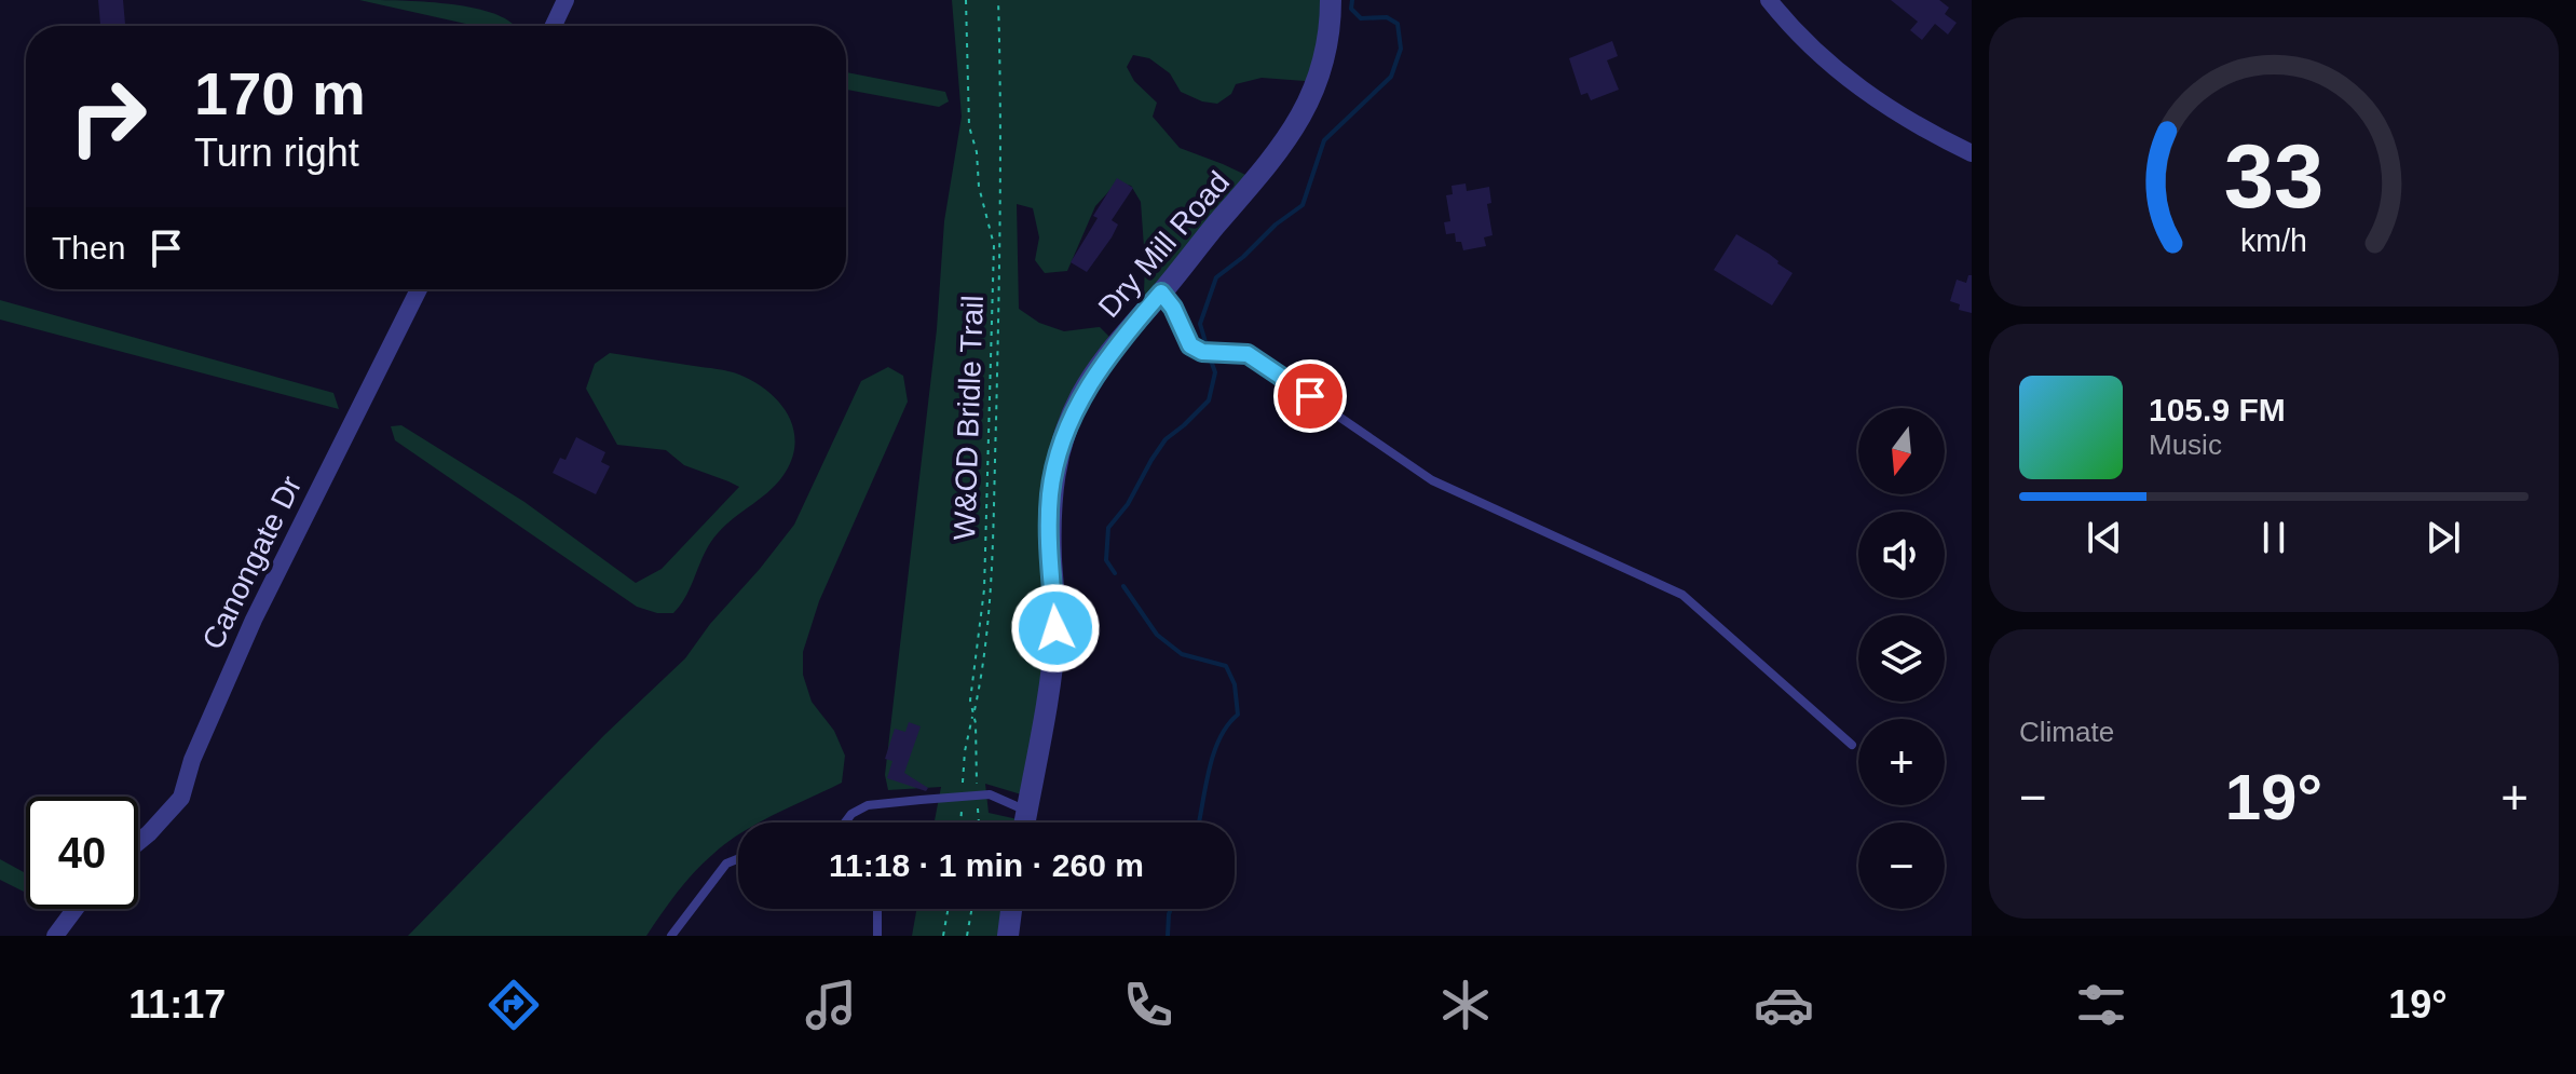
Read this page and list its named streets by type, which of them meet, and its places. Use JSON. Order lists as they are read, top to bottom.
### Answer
{
  "streets": {
    "street": ["Dry Mill Road", "Canongate Dr"],
    "path": ["W&OD Bridle Trail"]
  },
  "north": "bottom",
  "page": {
    "turn": ["170 m", "Turn right"],
    "then": "Then",
    "song": ["105.9 FM", "Music"],
    "map_buttons": ["+", "−"],
    "tile": "Climate",
    "heat": ["−", "19°", "+"],
    "limit": "40",
    "trip": "11:18 · 1 min · 260 m",
    "tabs": ["11:17", "19°"],
    "gauge": ["33", "km/h"]
  }
}
